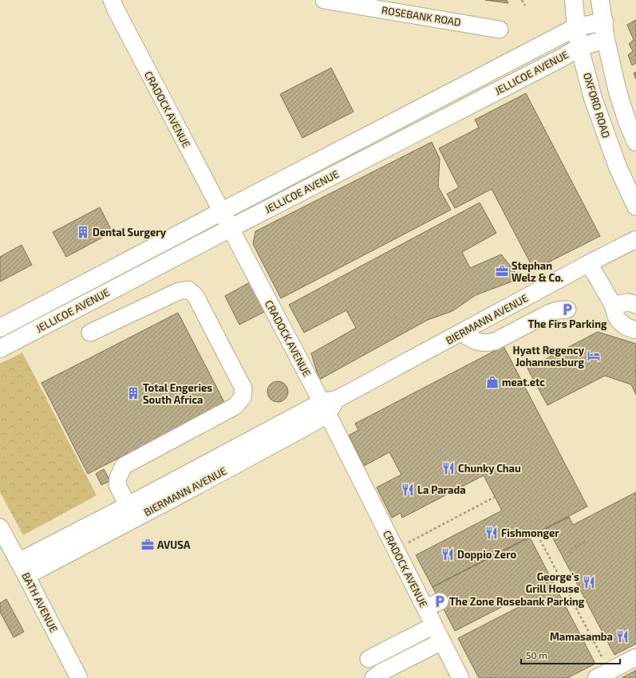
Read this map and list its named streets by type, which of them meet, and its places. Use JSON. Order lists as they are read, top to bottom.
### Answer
{
  "streets": {
    "main road": ["JELLICOE AVENUE", "OXFORD ROAD"],
    "street": [
      "ROSEBANK ROAD",
      "CRADOCK AVENUE",
      "BIERMANN AVENUE",
      "BATH AVENUE"
    ]
  },
  "crossings": [
    ["JELLICOE AVENUE", "OXFORD ROAD"],
    ["JELLICOE AVENUE", "CRADOCK AVENUE"],
    ["CRADOCK AVENUE", "BIERMANN AVENUE"],
    ["BIERMANN AVENUE", "BATH AVENUE"]
  ],
  "places": {
    "building": ["Dental Surgery", "Total Engeries South Africa"],
    "office": ["Stephan Welz & Co.", "AVUSA"],
    "parking": ["The Firs Parking", "The Zone Rosebank Parking"],
    "hotel": ["Hyatt Regency Johannesburg"],
    "shop": ["meat.etc"],
    "restaurant": [
      "Chunky Chau",
      "La Parada",
      "Fishmonger",
      "Doppio Zero",
      "George's Grill House",
      "Mamasamba"
    ]
  },
  "scale_bar": "50 m"
}
